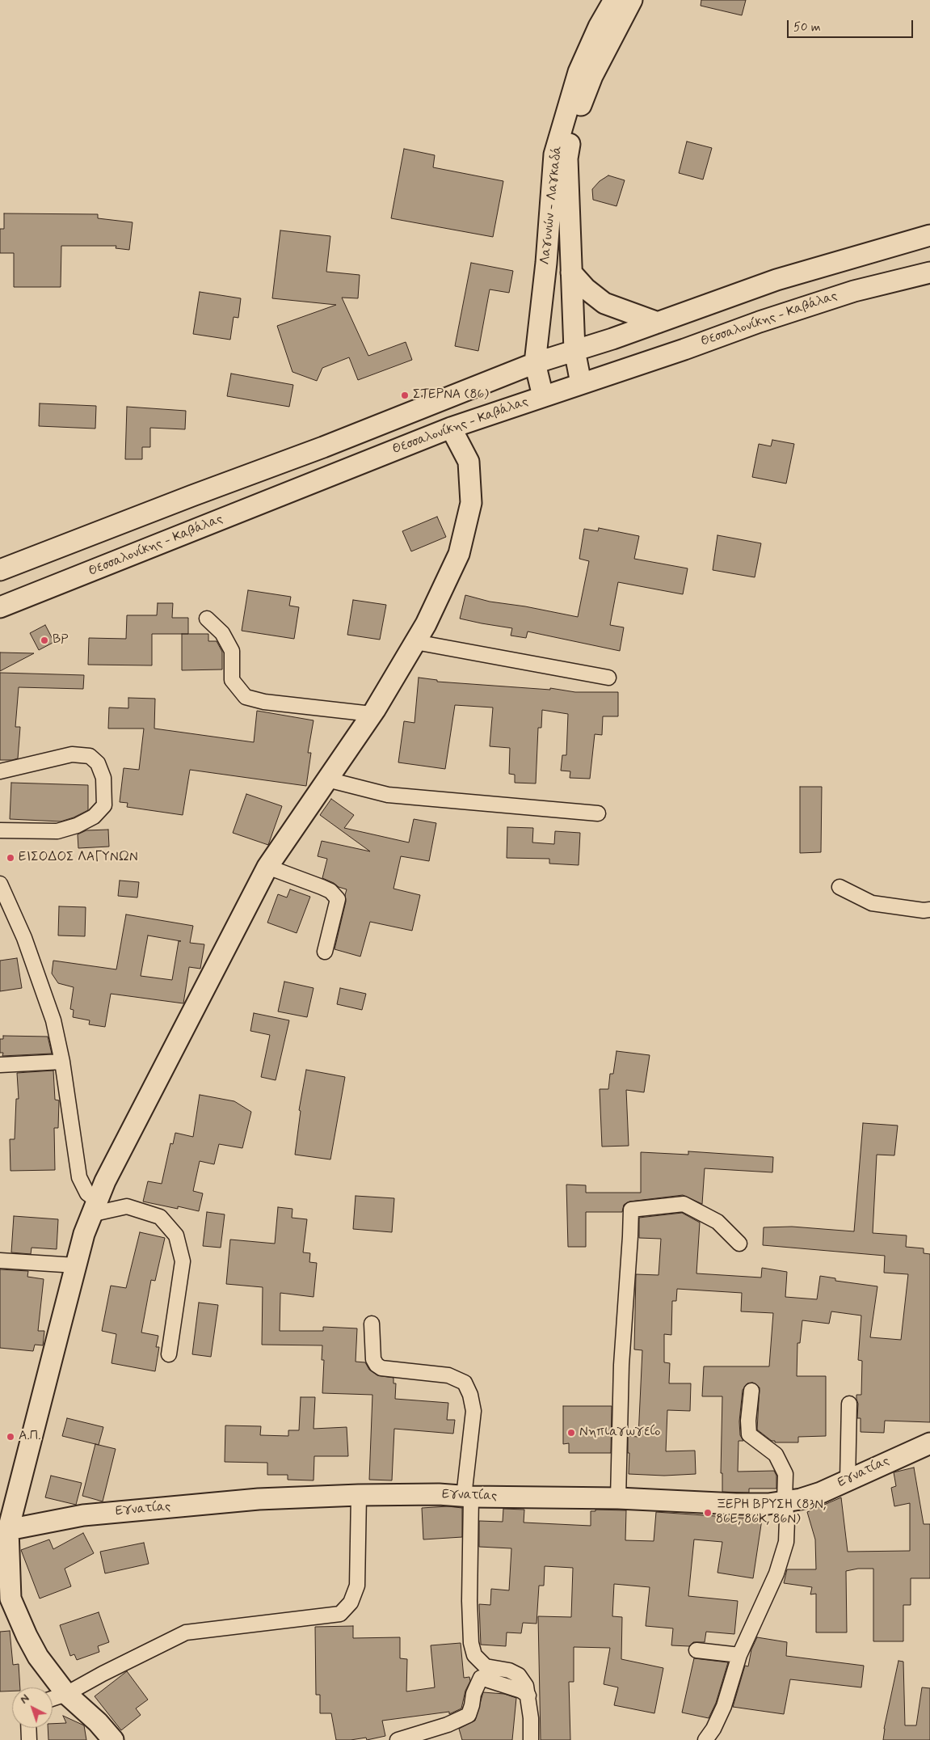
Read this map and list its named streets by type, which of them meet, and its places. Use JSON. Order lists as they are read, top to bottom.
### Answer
{
  "streets": {
    "main road": ["Λαγυνών - Λαγκαδά", "Θεσσαλονίκης - Καβάλας", "Εγνατίας"]
  },
  "crossings": [
    ["Λαγυνών - Λαγκαδά", "Θεσσαλονίκης - Καβάλας"]
  ],
  "places": [
    "ΣΤΕΡΝΑ (86)",
    "BP",
    "ΕΙΣΟΔΟΣ ΛΑΓΥΝΩΝ",
    "Νηπιαγωγείο",
    "Α.Π.",
    "ΞΕΡΗ ΒΡΥΣΗ (83Ν, 86Ε, 86Κ, 86Ν)"
  ],
  "scale_bar": "50 m",
  "north": "top left"
}
